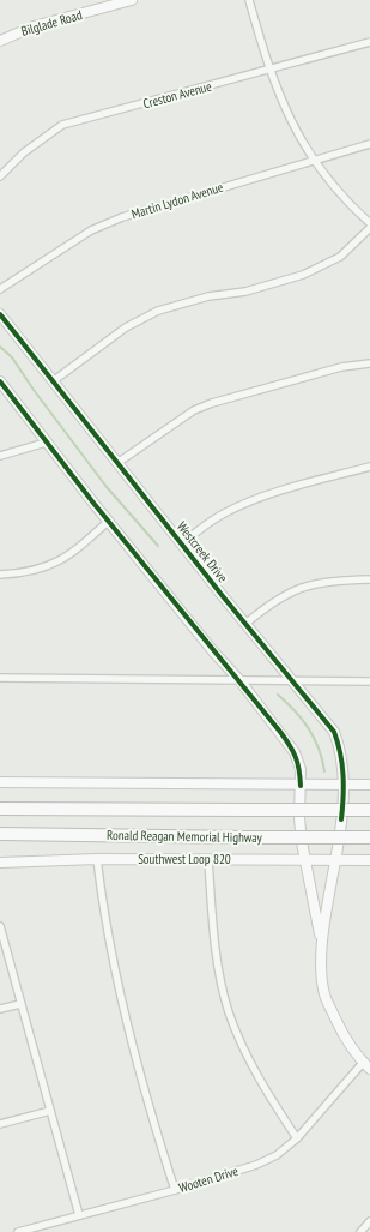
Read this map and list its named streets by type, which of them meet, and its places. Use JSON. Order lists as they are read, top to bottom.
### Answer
{
  "streets": {
    "highway": ["Ronald Reagan Memorial Highway"],
    "street": [
      "Bilglade Road",
      "Creston Avenue",
      "Martin Lydon Avenue",
      "Westcreek Drive",
      "Southwest Loop 820",
      "Wooten Drive"
    ]
  },
  "crossings": [
    ["Westcreek Drive", "Southwest Loop 820"],
    ["Westcreek Drive", "Wooten Drive"]
  ]
}
